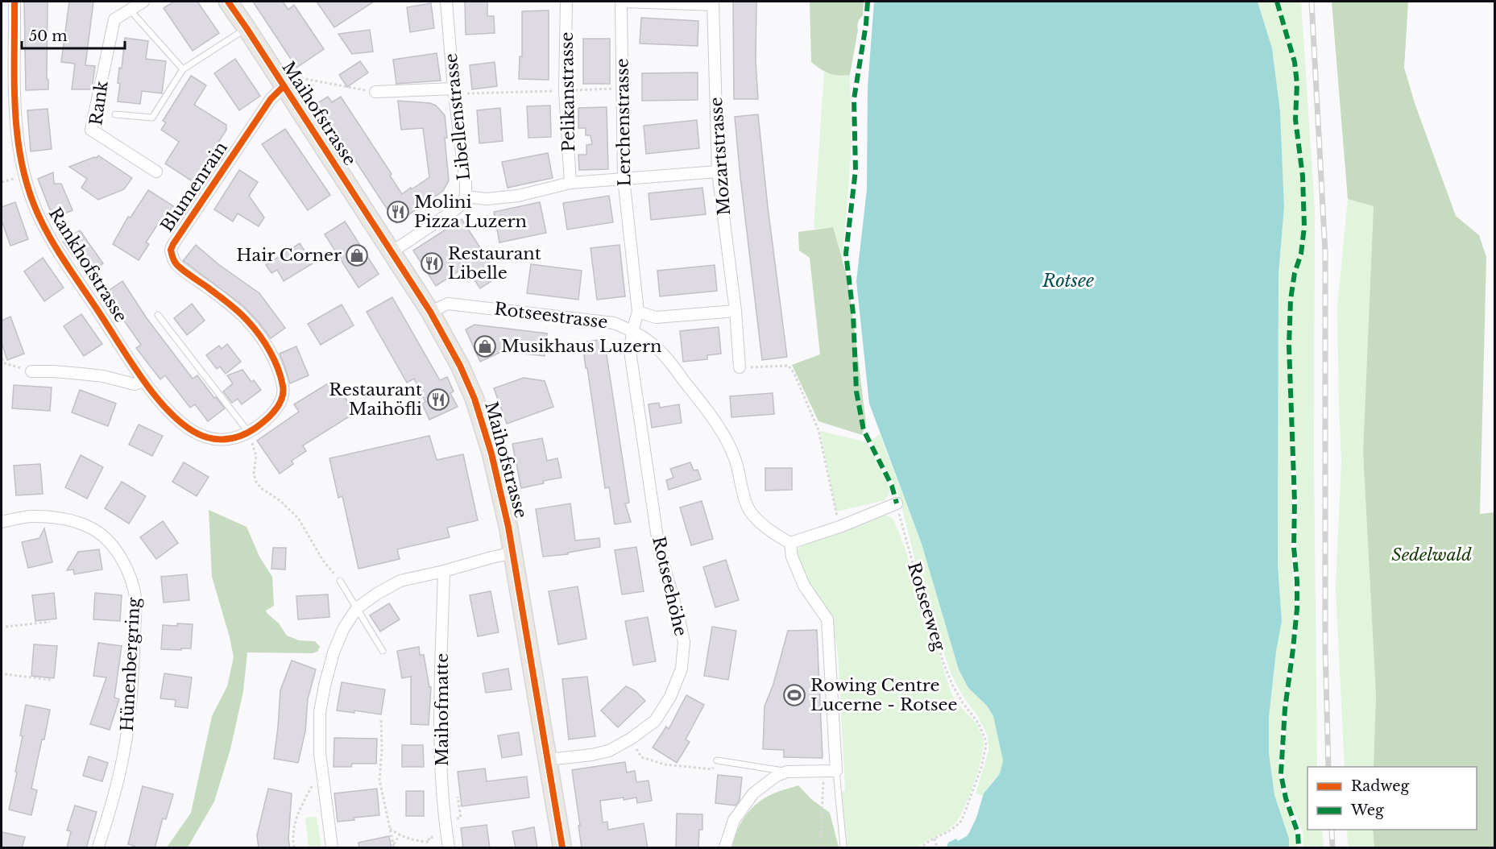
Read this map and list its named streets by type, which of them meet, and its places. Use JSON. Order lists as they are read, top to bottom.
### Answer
{
  "streets": {
    "main road": ["Maihofstrasse"],
    "street": [
      "Pelikanstrasse",
      "Rank",
      "Libellenstrasse",
      "Lerchenstrasse",
      "Mozartstrasse",
      "Blumenrain",
      "Rankhofstrasse",
      "Rotseestrasse",
      "Rotseehöhe",
      "Hünenbergring",
      "Maihofmatte"
    ],
    "path": ["Rotseeweg"]
  },
  "crossings": [
    ["Rank", "Maihofstrasse"],
    ["Maihofstrasse", "Libellenstrasse"],
    ["Maihofstrasse", "Blumenrain"],
    ["Maihofstrasse", "Rotseestrasse"],
    ["Maihofstrasse", "Rotseehöhe"],
    ["Lerchenstrasse", "Mozartstrasse"],
    ["Lerchenstrasse", "Rotseestrasse"],
    ["Lerchenstrasse", "Rotseehöhe"],
    ["Blumenrain", "Rankhofstrasse"],
    ["Rotseestrasse", "Rotseehöhe"]
  ],
  "water": ["Rotsee"],
  "parks": ["Sedelwald"],
  "places": {
    "restaurant": ["Molini Pizza Luzern", "Restaurant Libelle", "Restaurant Maihöfli"],
    "shop": ["Hair Corner", "Musikhaus Luzern"],
    "sports": ["Rowing Centre Lucerne - Rotsee"]
  },
  "legend": ["Radweg", "Weg"],
  "scale_bar": "50 m"
}
